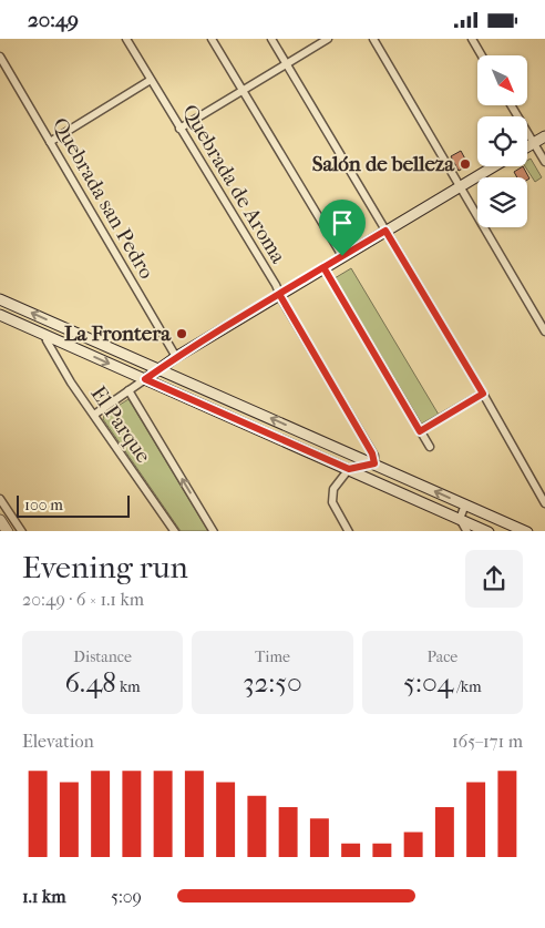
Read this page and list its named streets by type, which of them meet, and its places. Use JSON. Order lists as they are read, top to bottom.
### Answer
{
  "streets": {
    "street": ["Quebrada de Aroma", "Quebrada san Pedro", "El Parque"]
  },
  "places": ["Salón de belleza", "La Frontera"],
  "scale_bar": "100 m",
  "north": "bottom right",
  "page": {
    "status": "20:49",
    "scale": "100 m",
    "heading": ["Evening run", "20:49 · 6 × 1.1 km"],
    "stats": [
      ["Distance", "6.48 km"],
      ["Time", "32:50"],
      ["Pace", "5:04 /km"]
    ],
    "chart": ["Elevation", "165–171 m"],
    "list": [
      {
        "name": "1.1 km",
        "note": "5:09"
      }
    ]
  }
}
